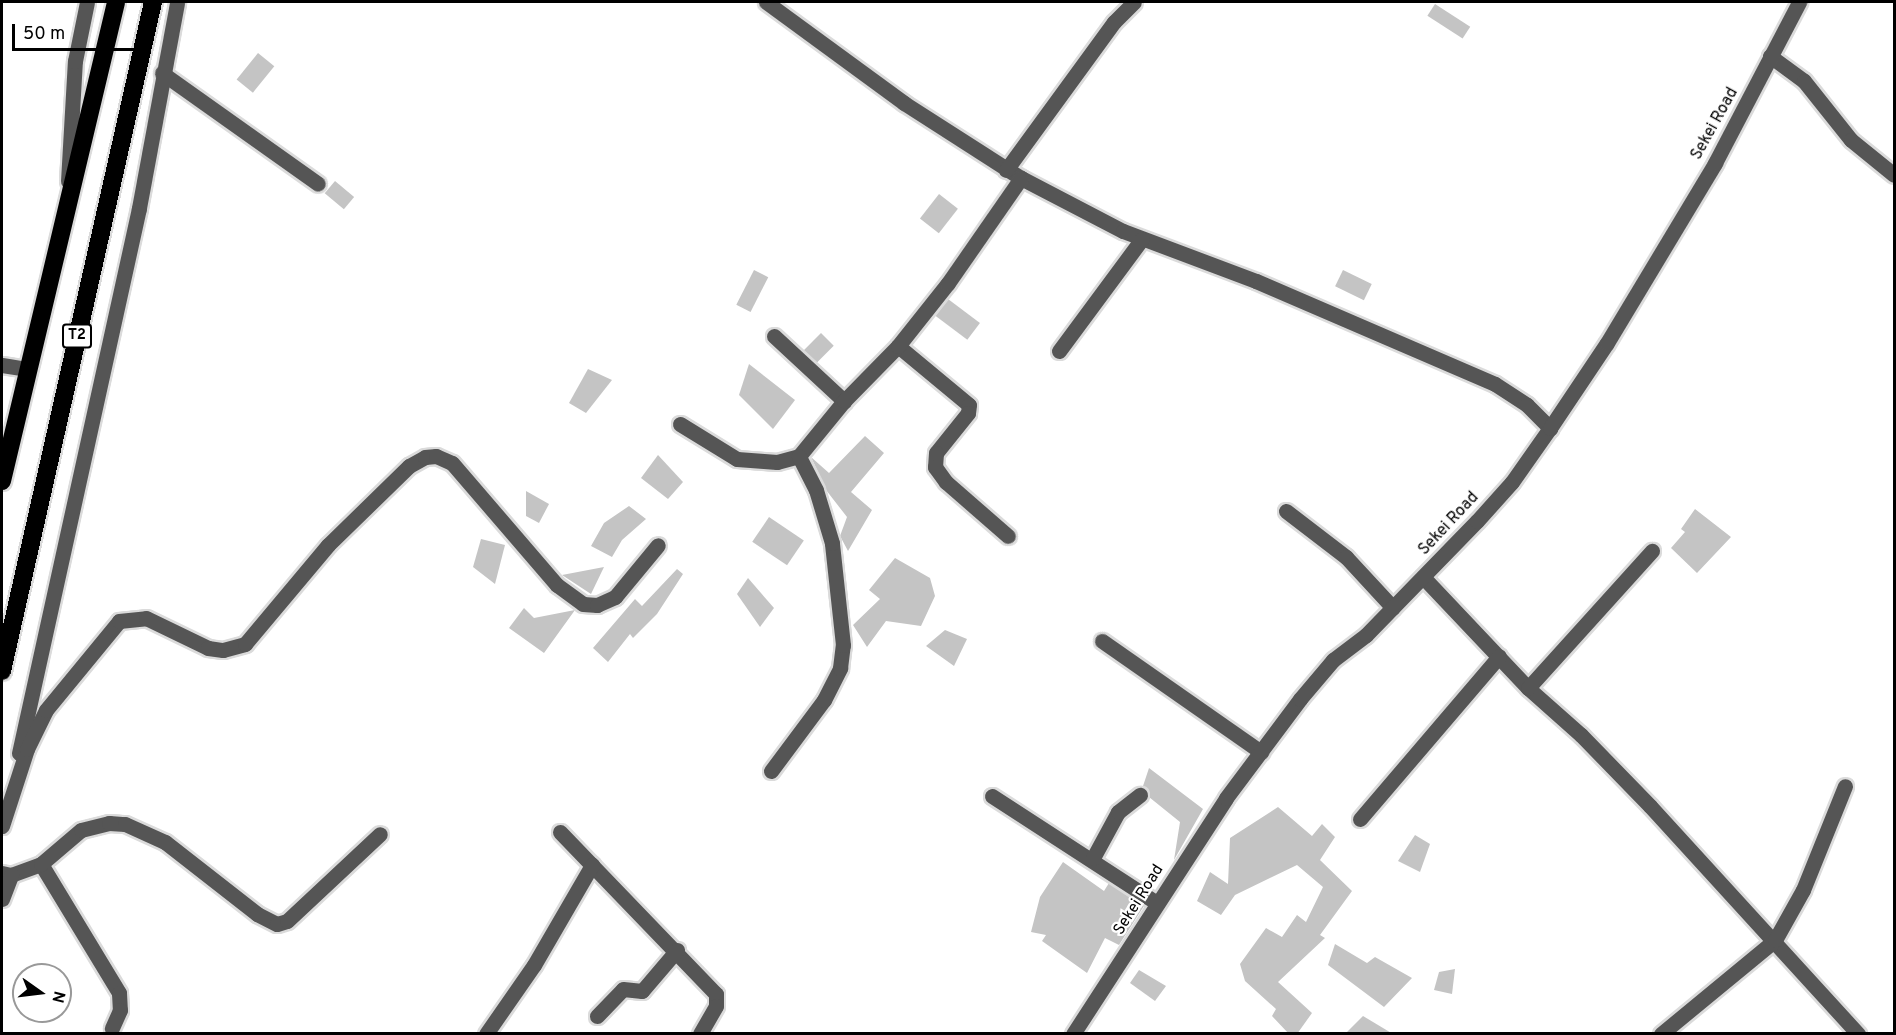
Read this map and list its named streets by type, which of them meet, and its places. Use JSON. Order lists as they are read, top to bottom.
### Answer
{
  "streets": {
    "highway": ["T2"],
    "street": ["Sekei Road"]
  },
  "scale_bar": "50 m",
  "north": "right"
}
